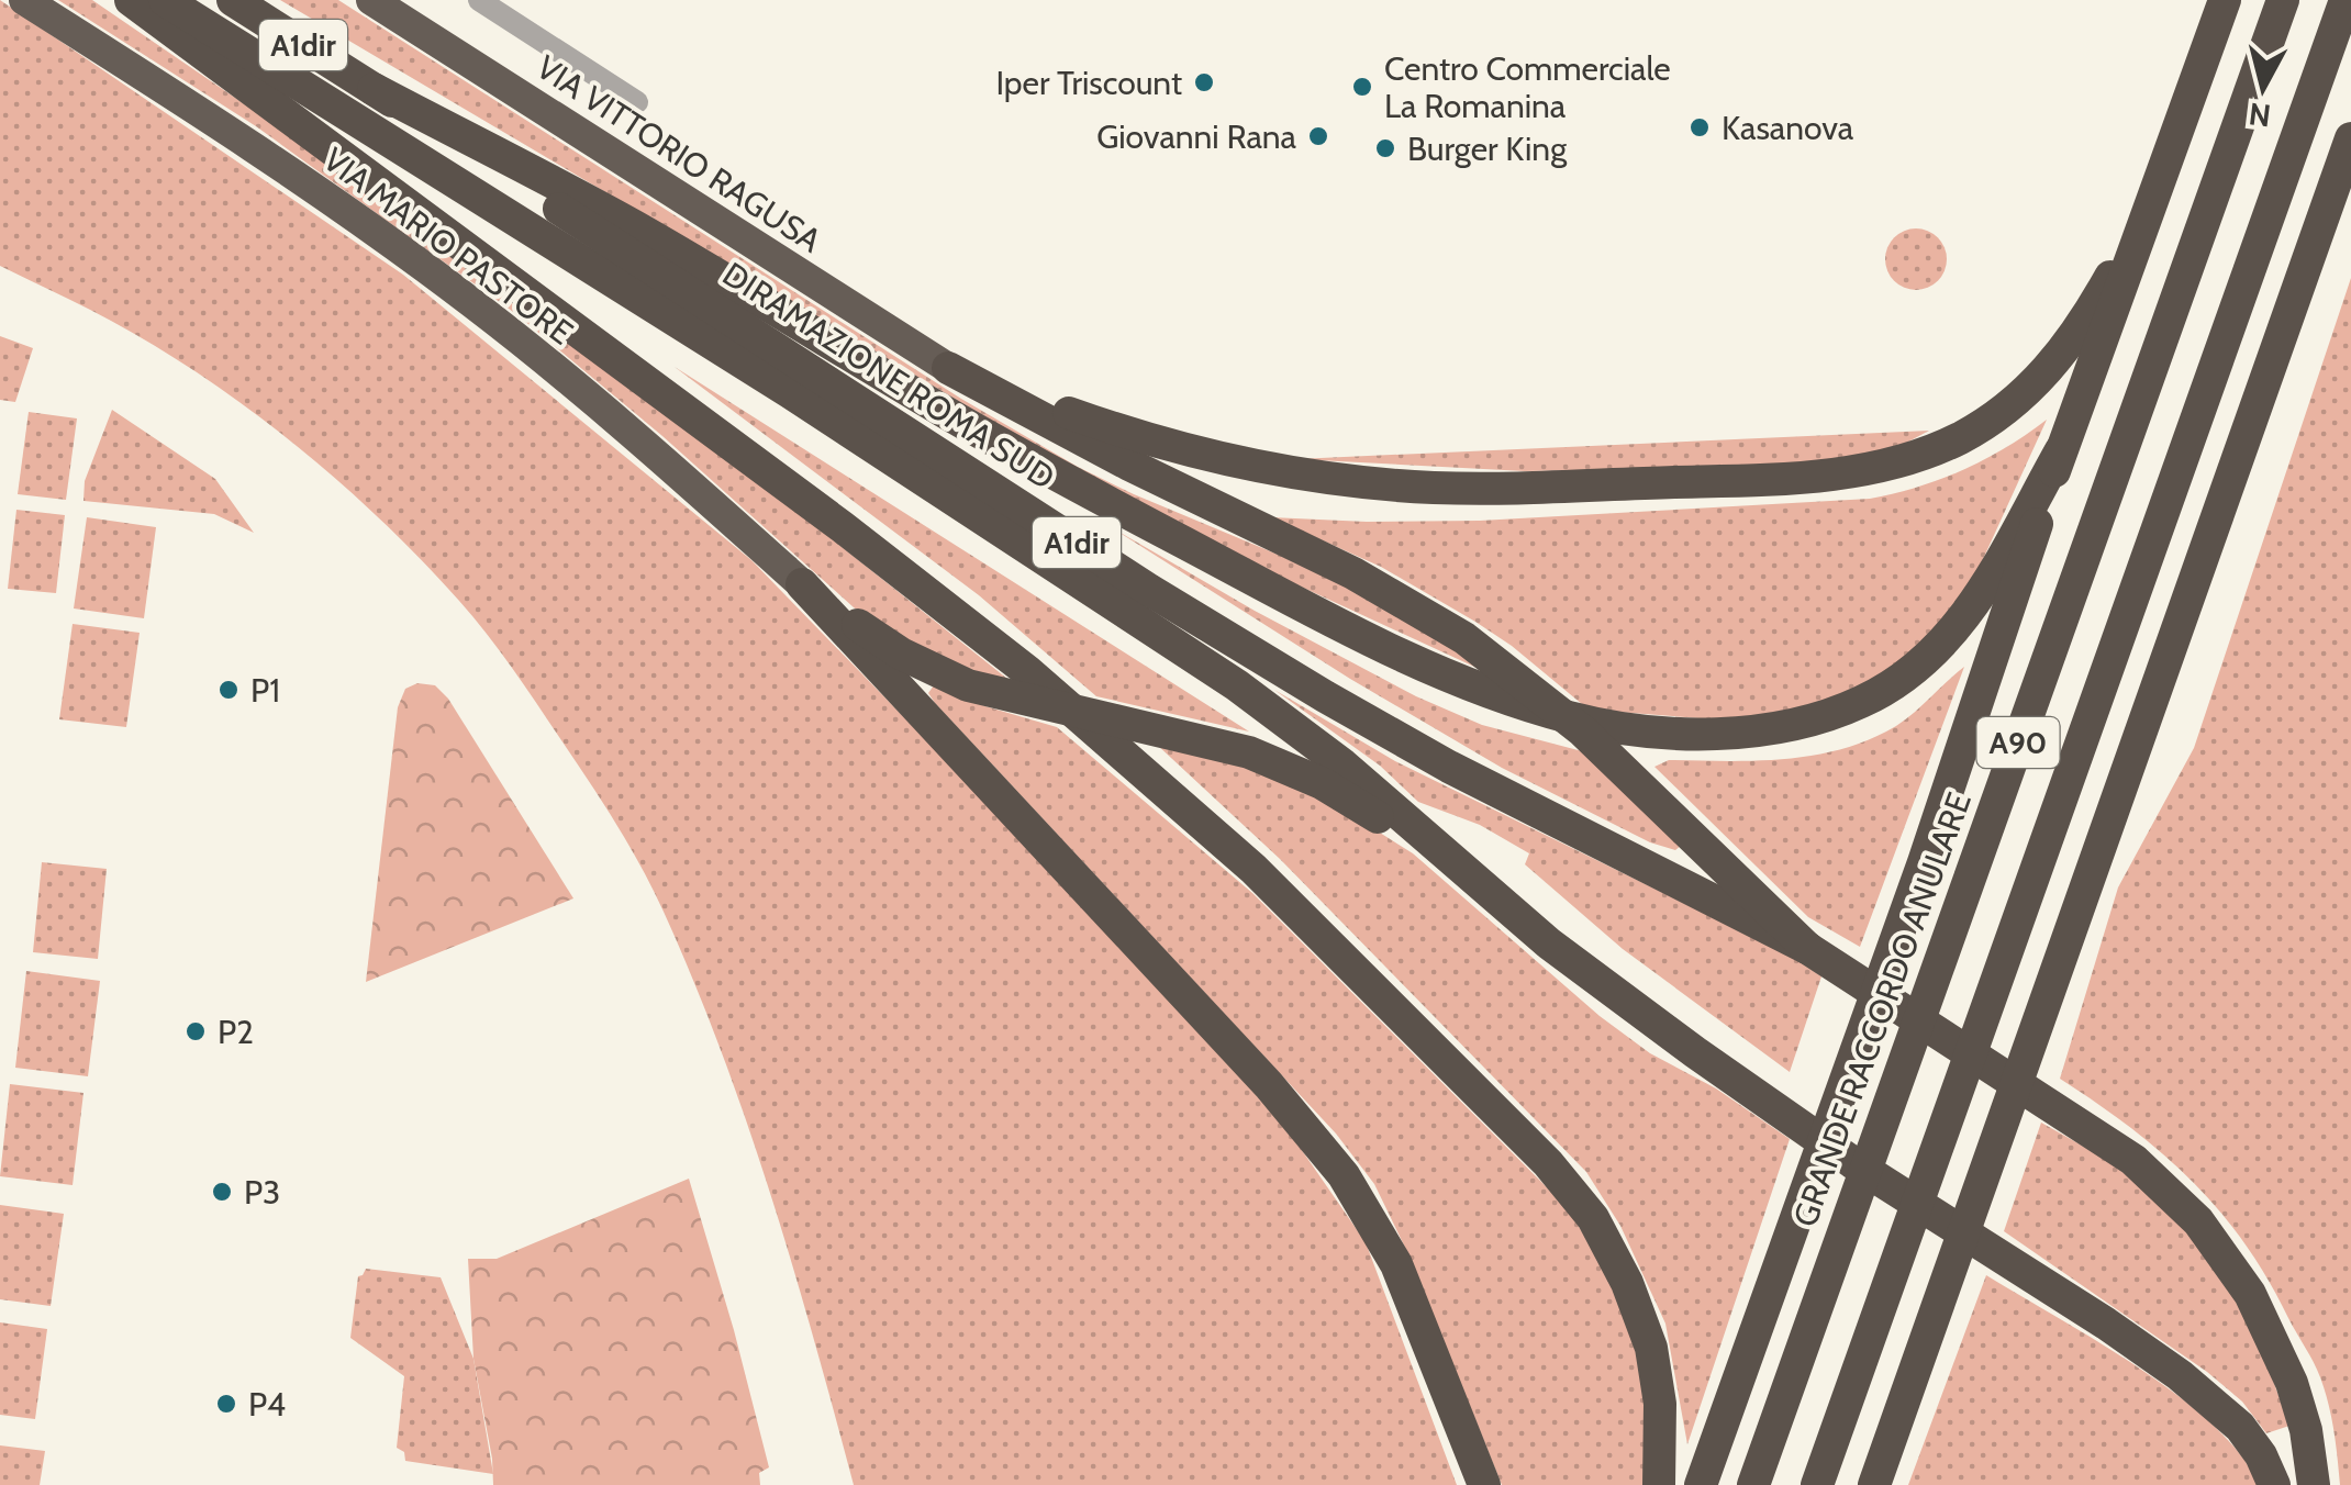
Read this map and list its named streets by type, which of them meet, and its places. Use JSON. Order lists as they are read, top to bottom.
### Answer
{
  "streets": {
    "highway": [
      "A1dir",
      "VIA VITTORIO RAGUSA",
      "VIA MARIO PASTORE",
      "DIRAMAZIONE ROMA SUD",
      "A90",
      "GRANDE RACCORDO ANULARE"
    ]
  },
  "places": [
    "Iper Triscount",
    "Centro Commerciale La Romanina",
    "Kasanova",
    "Giovanni Rana",
    "Burger King",
    "P1",
    "P2",
    "P3",
    "P4"
  ],
  "north": "bottom"
}
